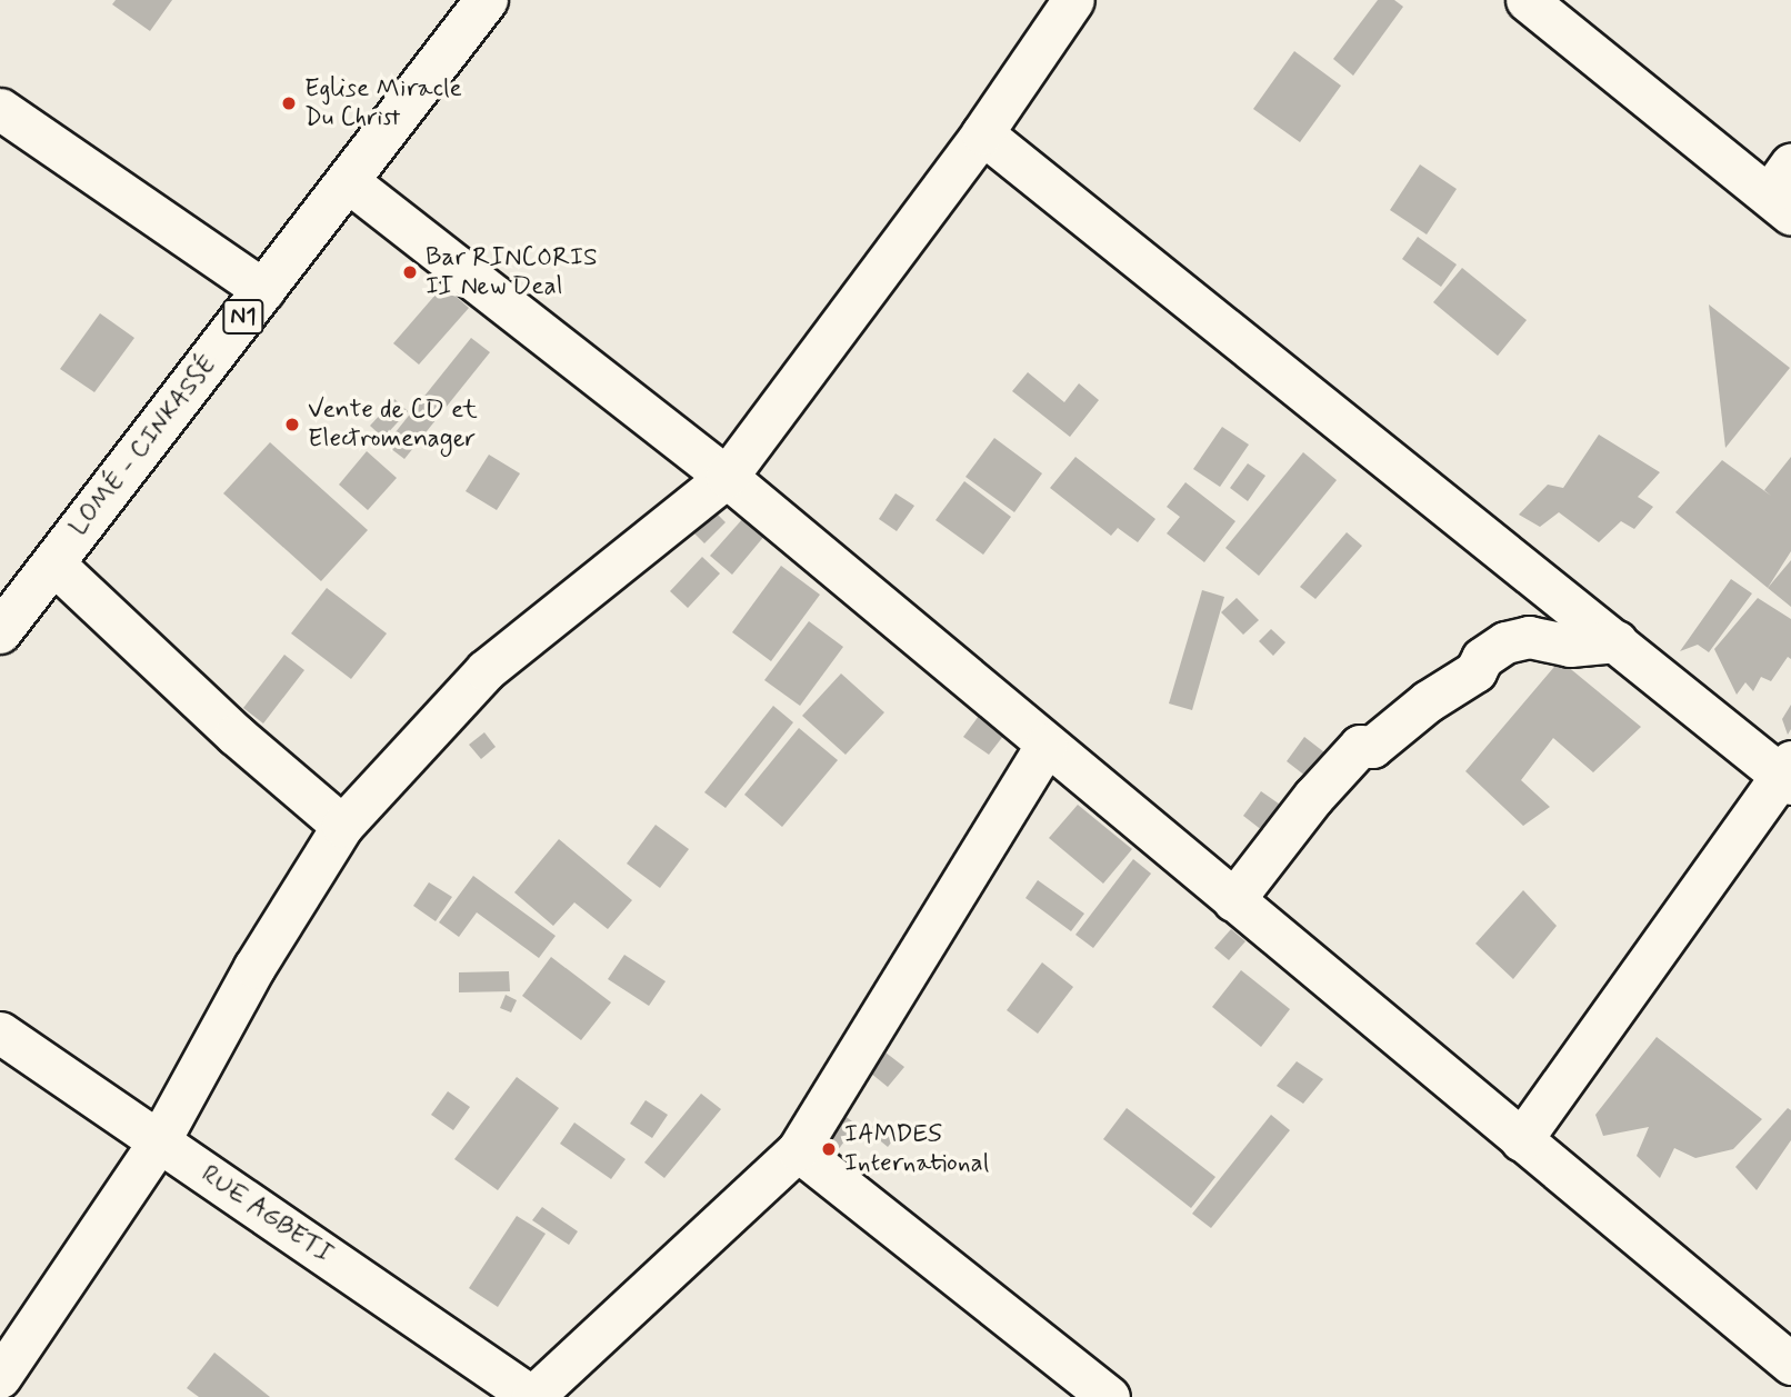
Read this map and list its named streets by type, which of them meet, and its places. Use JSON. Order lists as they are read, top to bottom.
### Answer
{
  "streets": {
    "highway": ["N1", "LOMÉ - CINKASSÉ"],
    "street": ["RUE AGBETI"]
  },
  "places": [
    "Eglise Miracle Du Christ",
    "Bar RINCORIS II New Deal",
    "Vente de CD et Electromenager",
    "IAMDES International"
  ]
}
